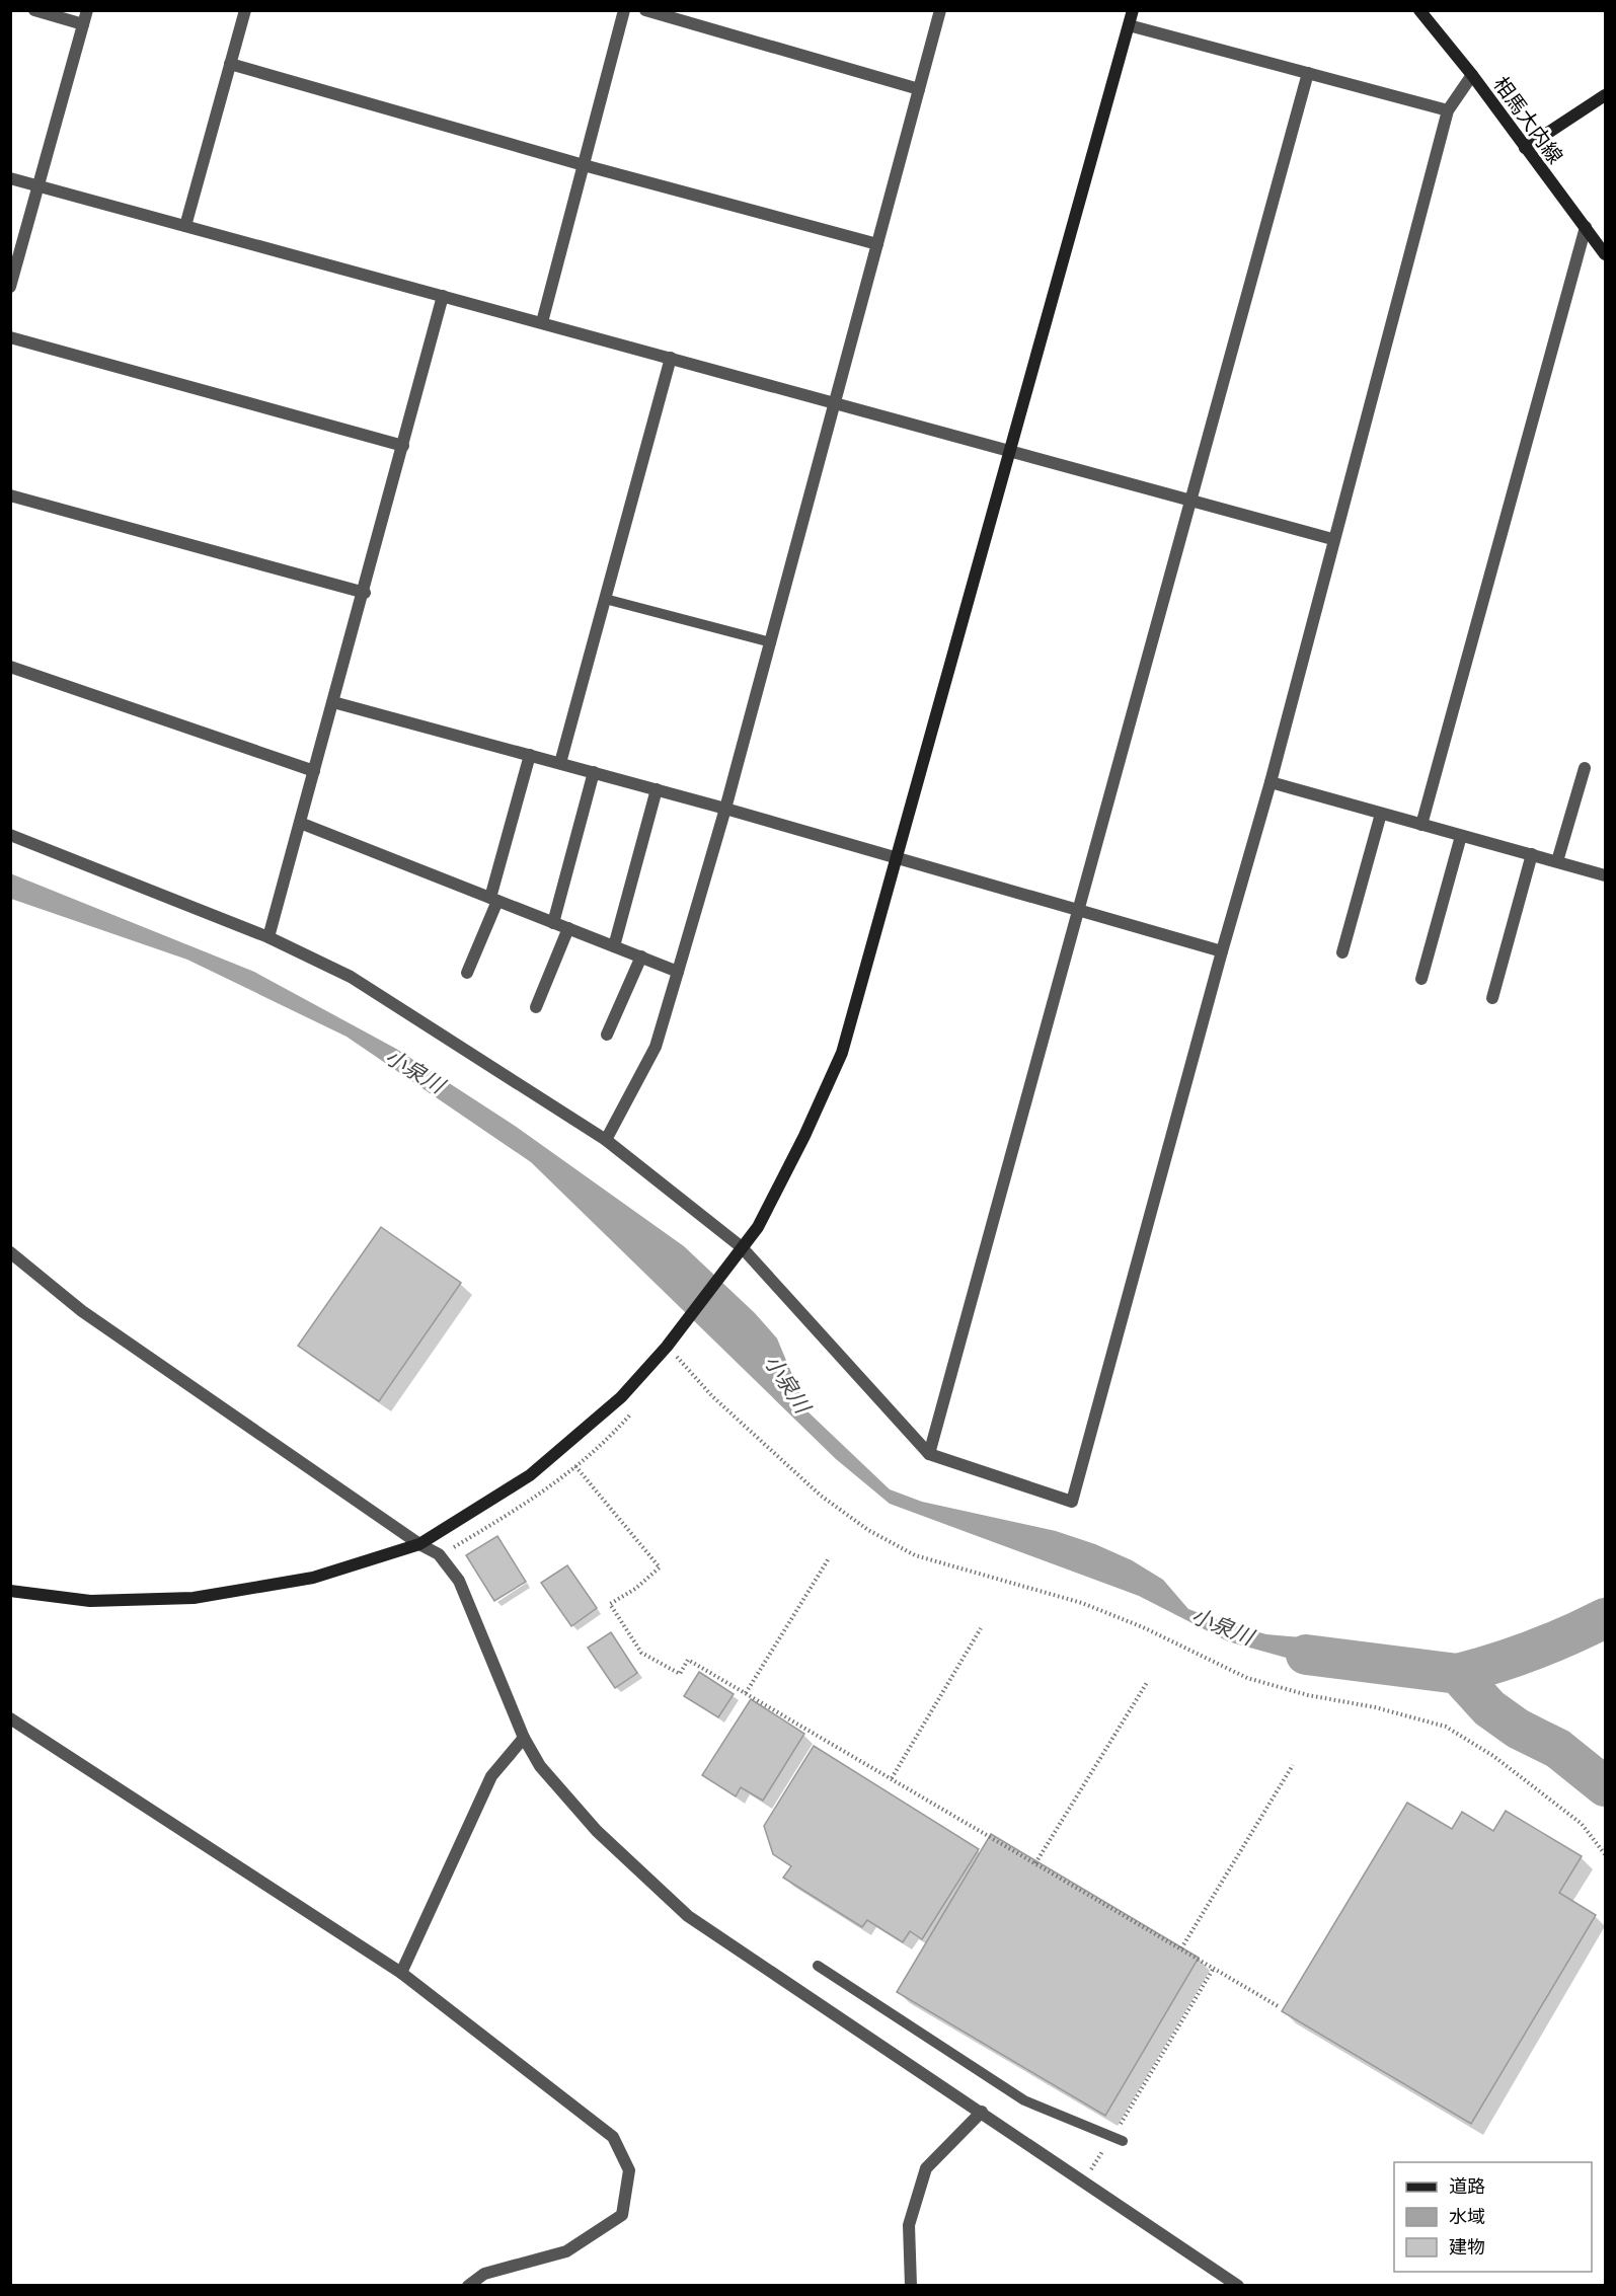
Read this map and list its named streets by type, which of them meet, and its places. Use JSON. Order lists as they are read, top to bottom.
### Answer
{
  "streets": {
    "street": ["相馬大内線"]
  },
  "water": ["小泉川"],
  "legend": ["道路", "水域", "建物"]
}
